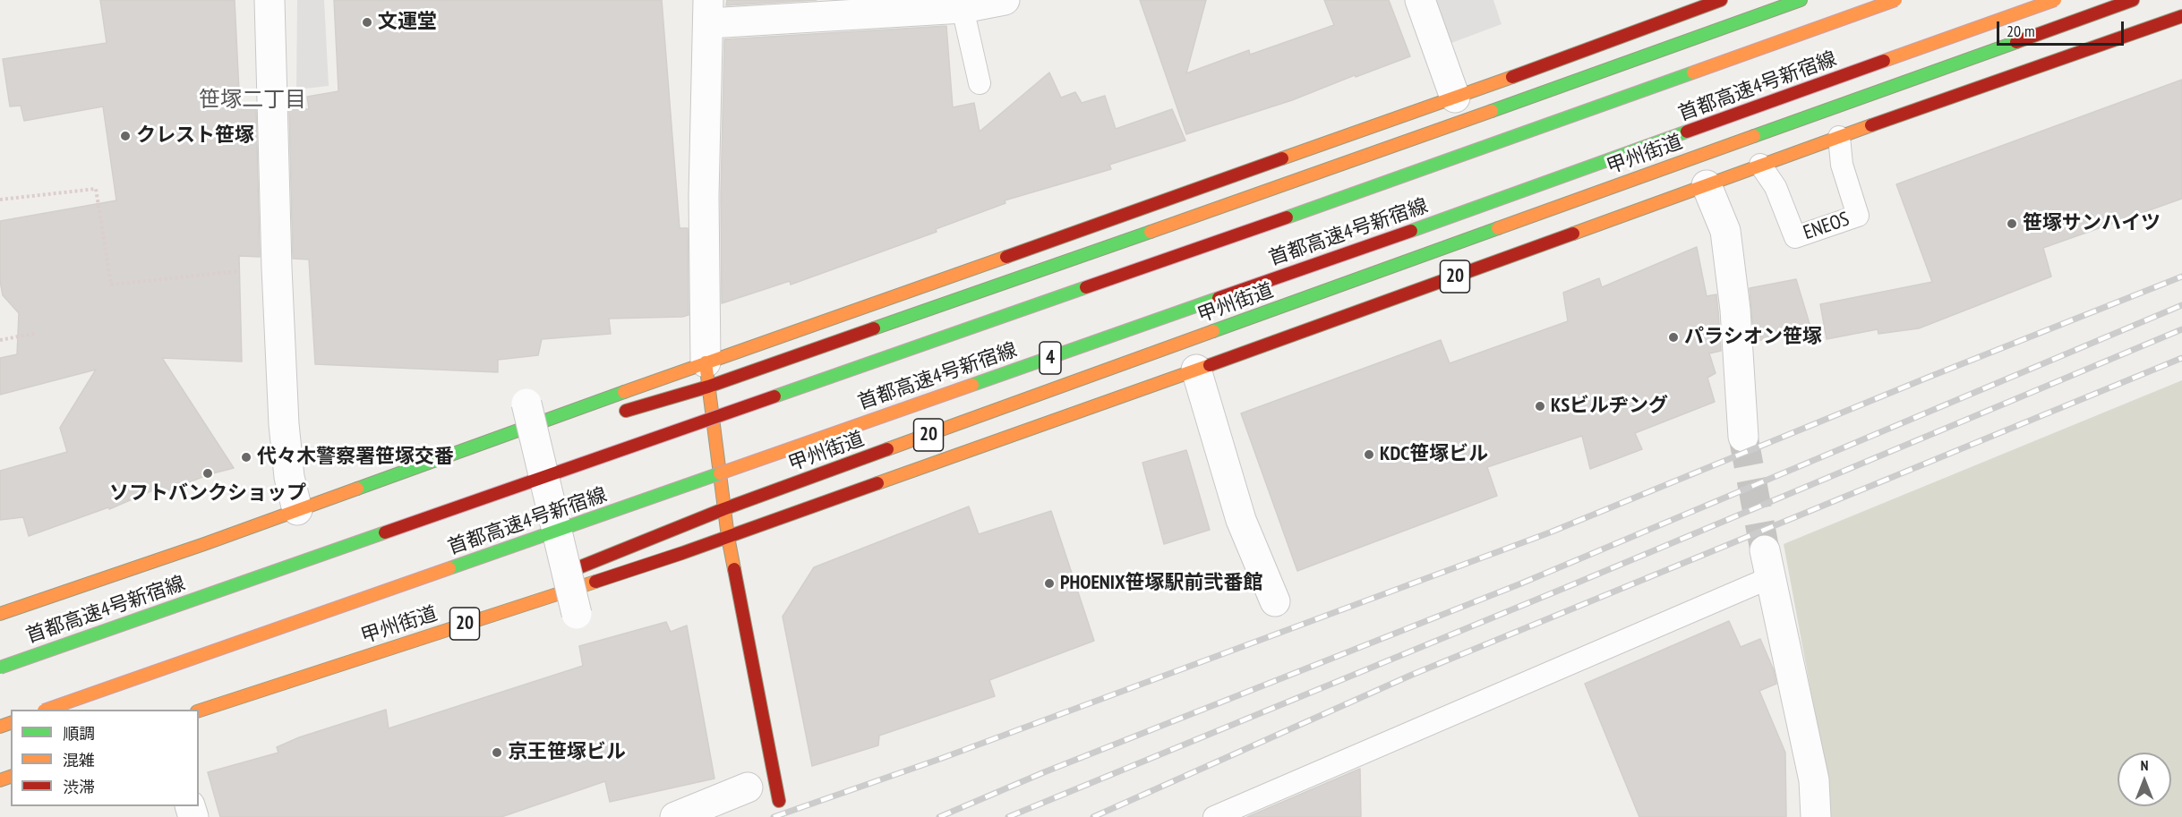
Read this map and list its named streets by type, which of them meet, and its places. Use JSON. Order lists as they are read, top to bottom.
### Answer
{
  "streets": {
    "main road": [
      "首都高速4号新宿線",
      "甲州街道",
      "20",
      "4"
    ],
    "lane": ["ENEOS"]
  },
  "crossings": [
    ["甲州街道", "20"],
    ["ENEOS", "20"]
  ],
  "districts": ["笹塚二丁目"],
  "places": [
    "文運堂",
    "クレスト笹塚",
    "笹塚サンハイツ",
    "パラシオン笹塚",
    "KSビルヂング",
    "KDC笹塚ビル",
    "代々木警察署笹塚交番",
    "ソフトバンクショップ",
    "PHOENIX笹塚駅前弐番館",
    "京王笹塚ビル"
  ],
  "legend": ["順調", "混雑", "渋滞"],
  "scale_bar": "20 m",
  "north": "top"
}
